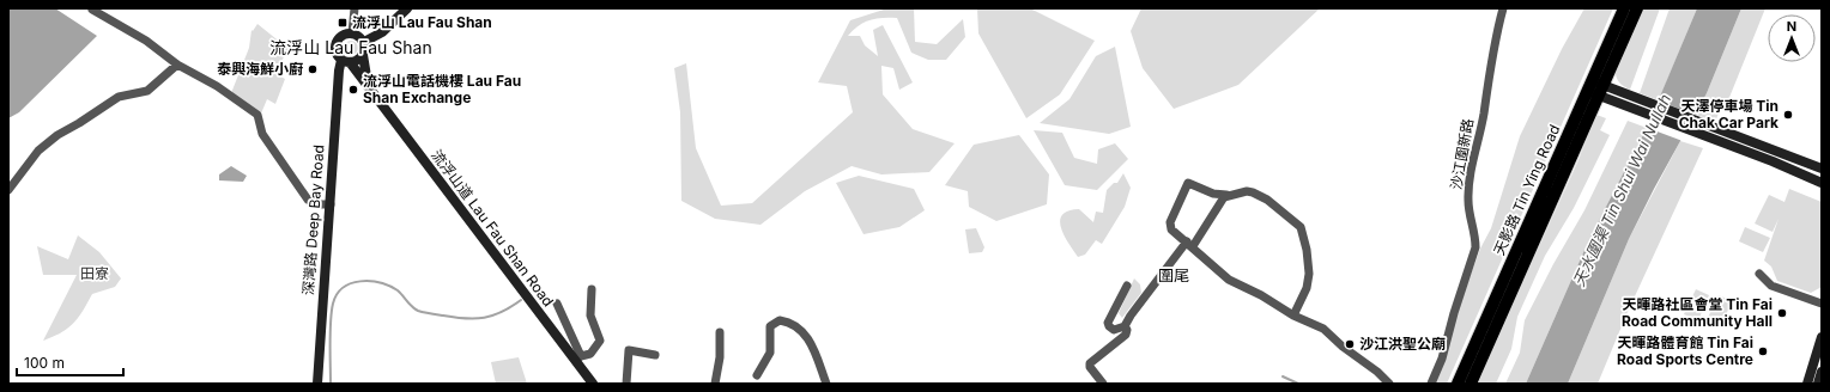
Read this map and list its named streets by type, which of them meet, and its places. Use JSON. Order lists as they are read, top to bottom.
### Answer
{
  "streets": {
    "main road": ["天影路 Tin Ying Road"],
    "street": ["沙江圍新路", "深灣路 Deep Bay Road", "流浮山道 Lau Fau Shan Road"]
  },
  "crossings": [
    ["深灣路 Deep Bay Road", "流浮山道 Lau Fau Shan Road"]
  ],
  "districts": ["流浮山 Lau Fau Shan", "圍尾"],
  "water": ["天水圍渠 Tin Shui Wai Nullah"],
  "parks": ["田寮"],
  "places": {
    "transit": ["流浮山 Lau Fau Shan"],
    "other": [
      "泰興海鮮小廚",
      "流浮山電話機樓 Lau Fau Shan Exchange",
      "天澤停車場 Tin Chak Car Park",
      "天暉路社區會堂 Tin Fai Road Community Hall",
      "沙江洪聖公廟",
      "天暉路體育館 Tin Fai Road Sports Centre"
    ]
  },
  "scale_bar": "100 m",
  "north": "top"
}
